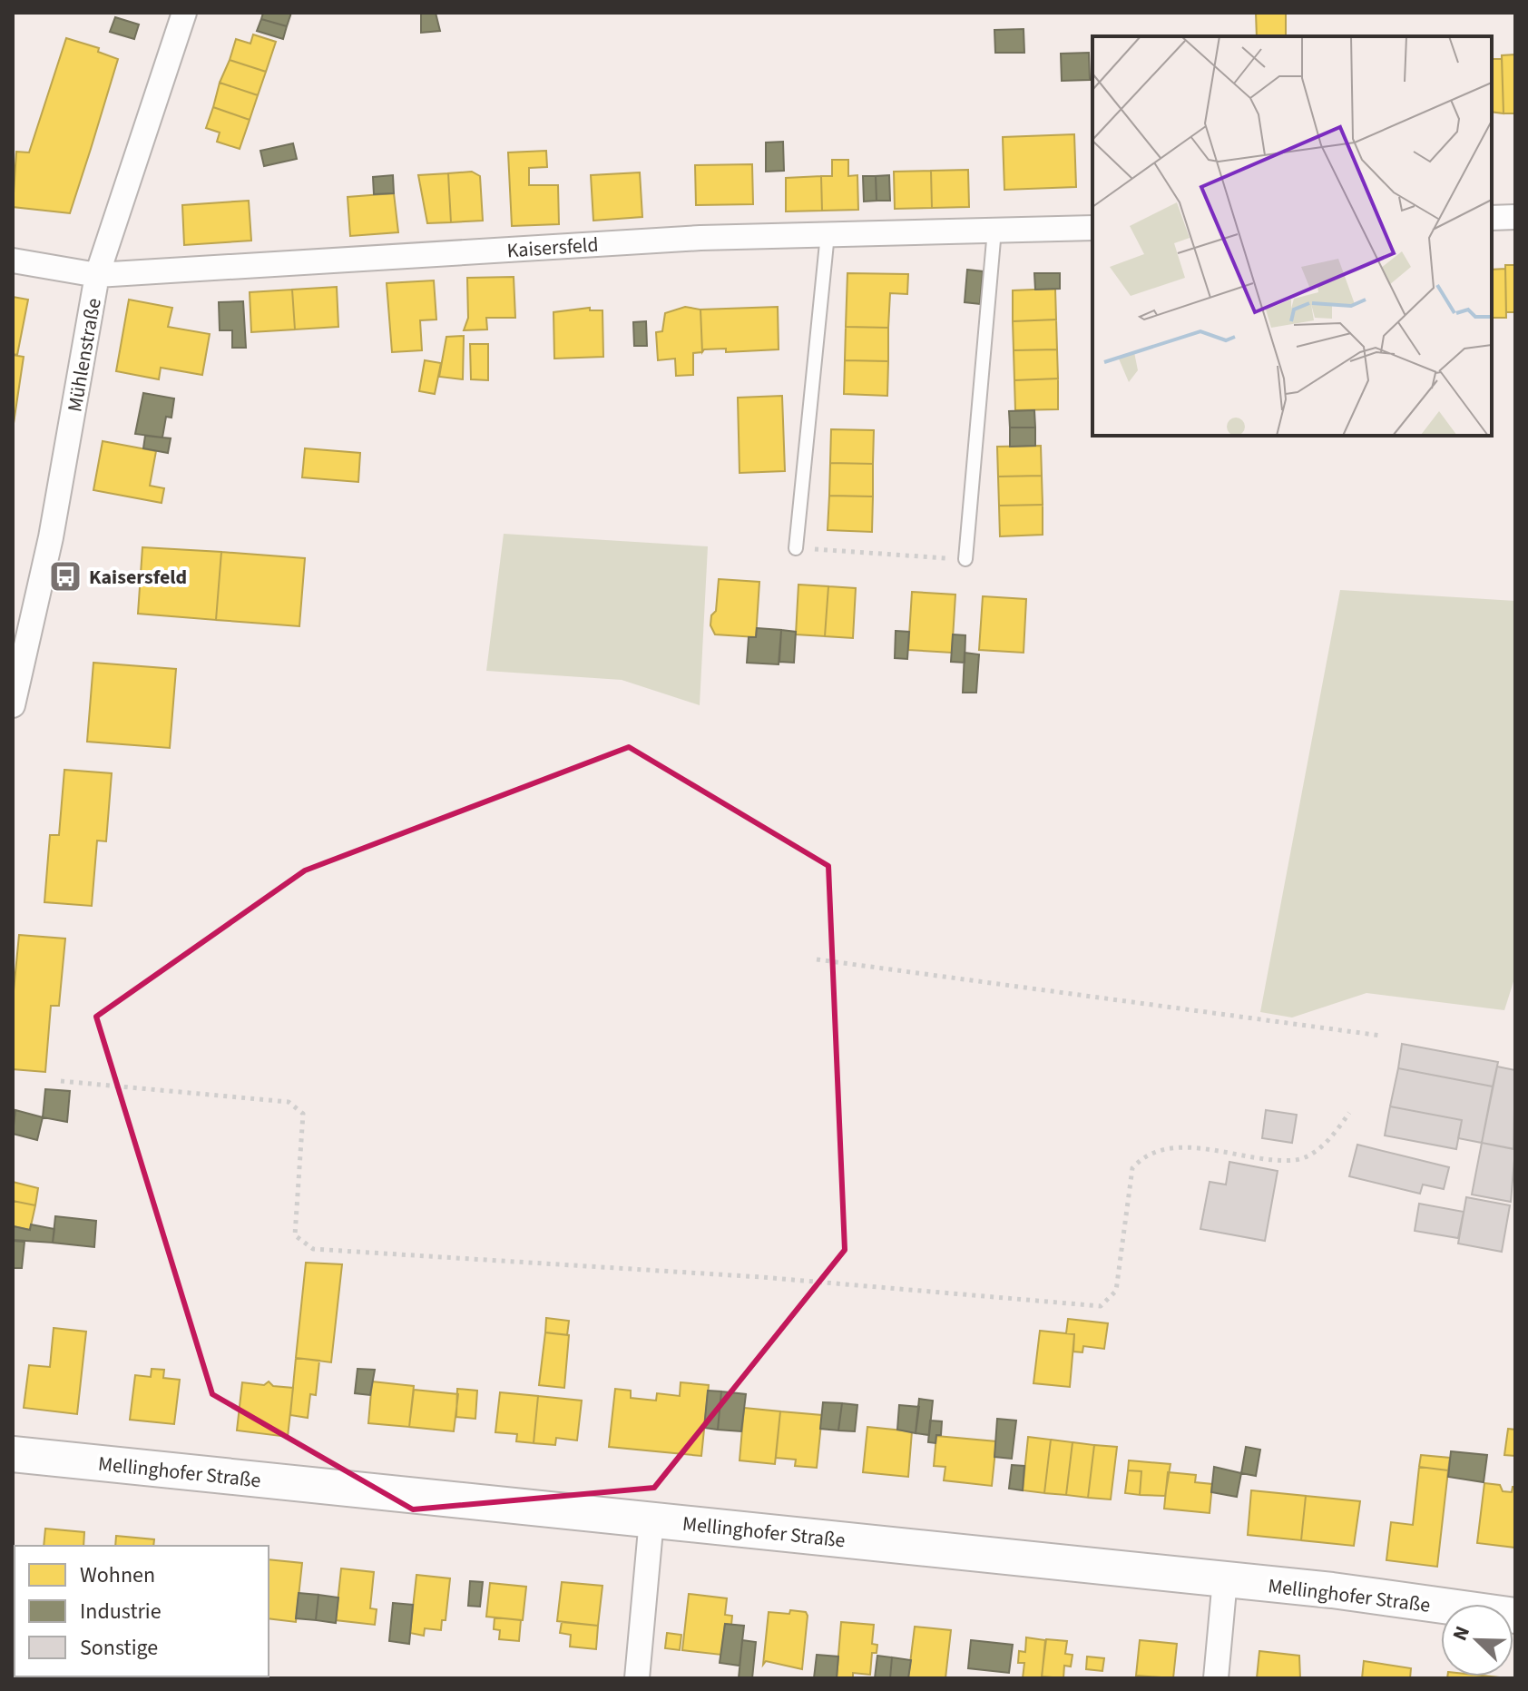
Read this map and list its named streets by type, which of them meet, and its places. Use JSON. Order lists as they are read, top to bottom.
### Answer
{
  "streets": {
    "main road": ["Mellinghofer Straße"],
    "street": ["Kaisersfeld", "Mühlenstraße"]
  },
  "crossings": [
    ["Kaisersfeld", "Mühlenstraße"]
  ],
  "places": {
    "bus stop": ["Kaisersfeld"]
  },
  "legend": ["Wohnen", "Industrie", "Sonstige"],
  "north": "top left"
}
